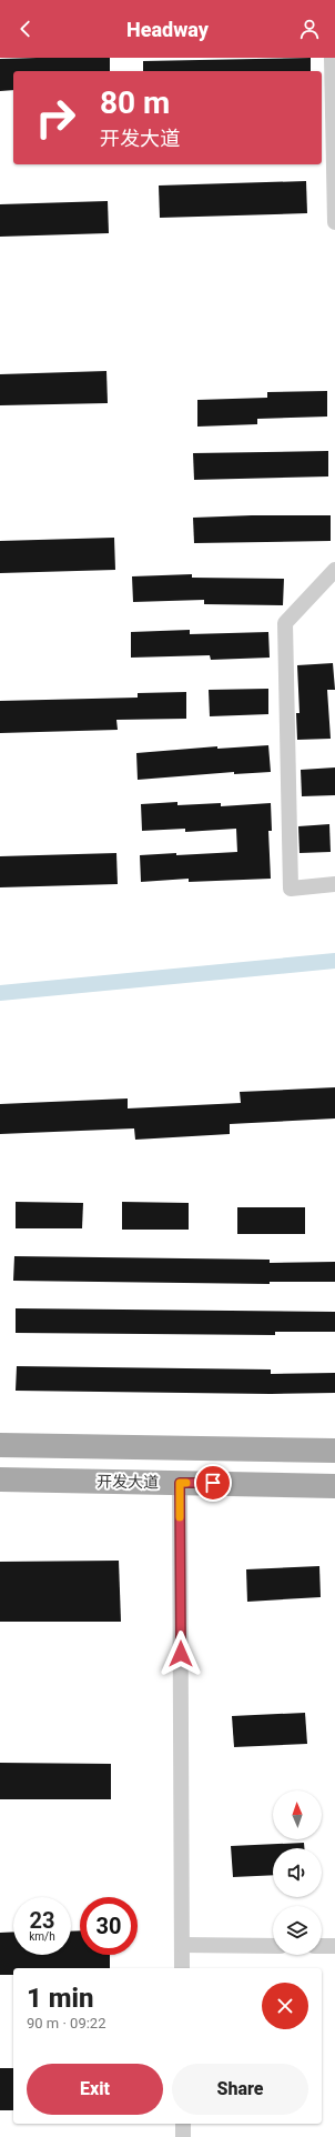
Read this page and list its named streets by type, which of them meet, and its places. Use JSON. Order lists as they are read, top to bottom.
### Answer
{
  "streets": {
    "main road": ["开发大道"]
  },
  "north": "top",
  "page": {
    "header": "Headway",
    "turn": ["80 m", "开发大道"],
    "speed": "23 km/h",
    "limit": "30",
    "heading": ["1 min", "90 m · 09:22"],
    "buttons": ["Exit", "Share"]
  }
}
